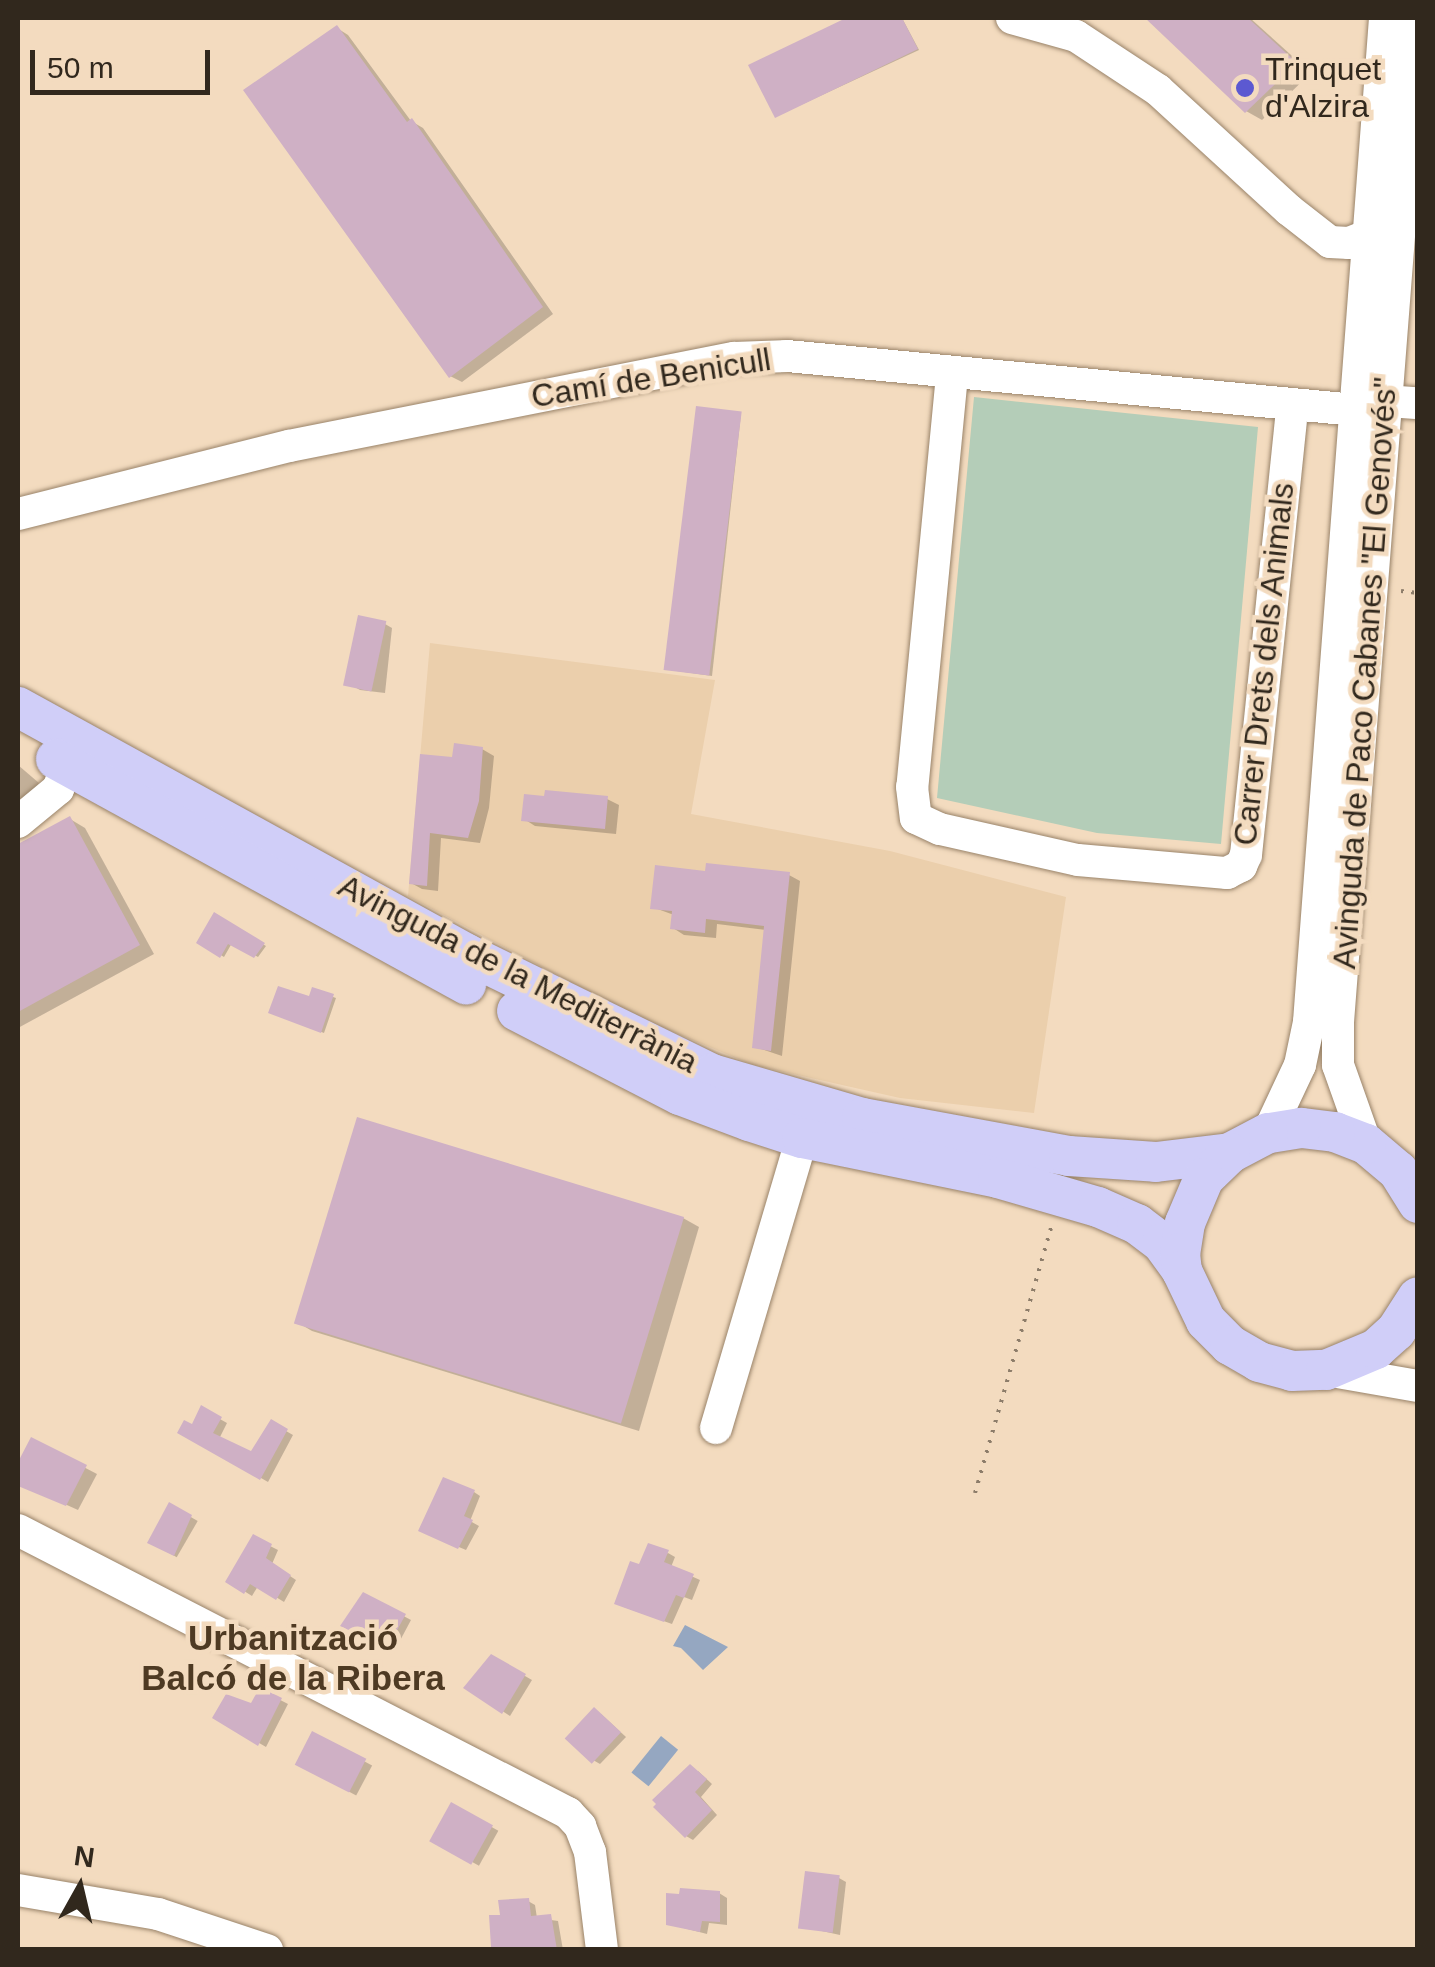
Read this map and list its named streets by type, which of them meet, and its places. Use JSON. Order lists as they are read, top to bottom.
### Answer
{
  "streets": {
    "main road": ["Avinguda de la Mediterrània"],
    "street": ["Camí de Benicull", "Carrer Drets dels Animals", "Avinguda de Paco Cabanes \"El Genovés\""]
  },
  "crossings": [
    ["Camí de Benicull", "Carrer Drets dels Animals"],
    ["Camí de Benicull", "Avinguda de Paco Cabanes \"El Genovés\""]
  ],
  "districts": ["Urbanització Balcó de la Ribera"],
  "places": ["Trinquet d'Alzira"],
  "scale_bar": "50 m",
  "north": "top"
}
